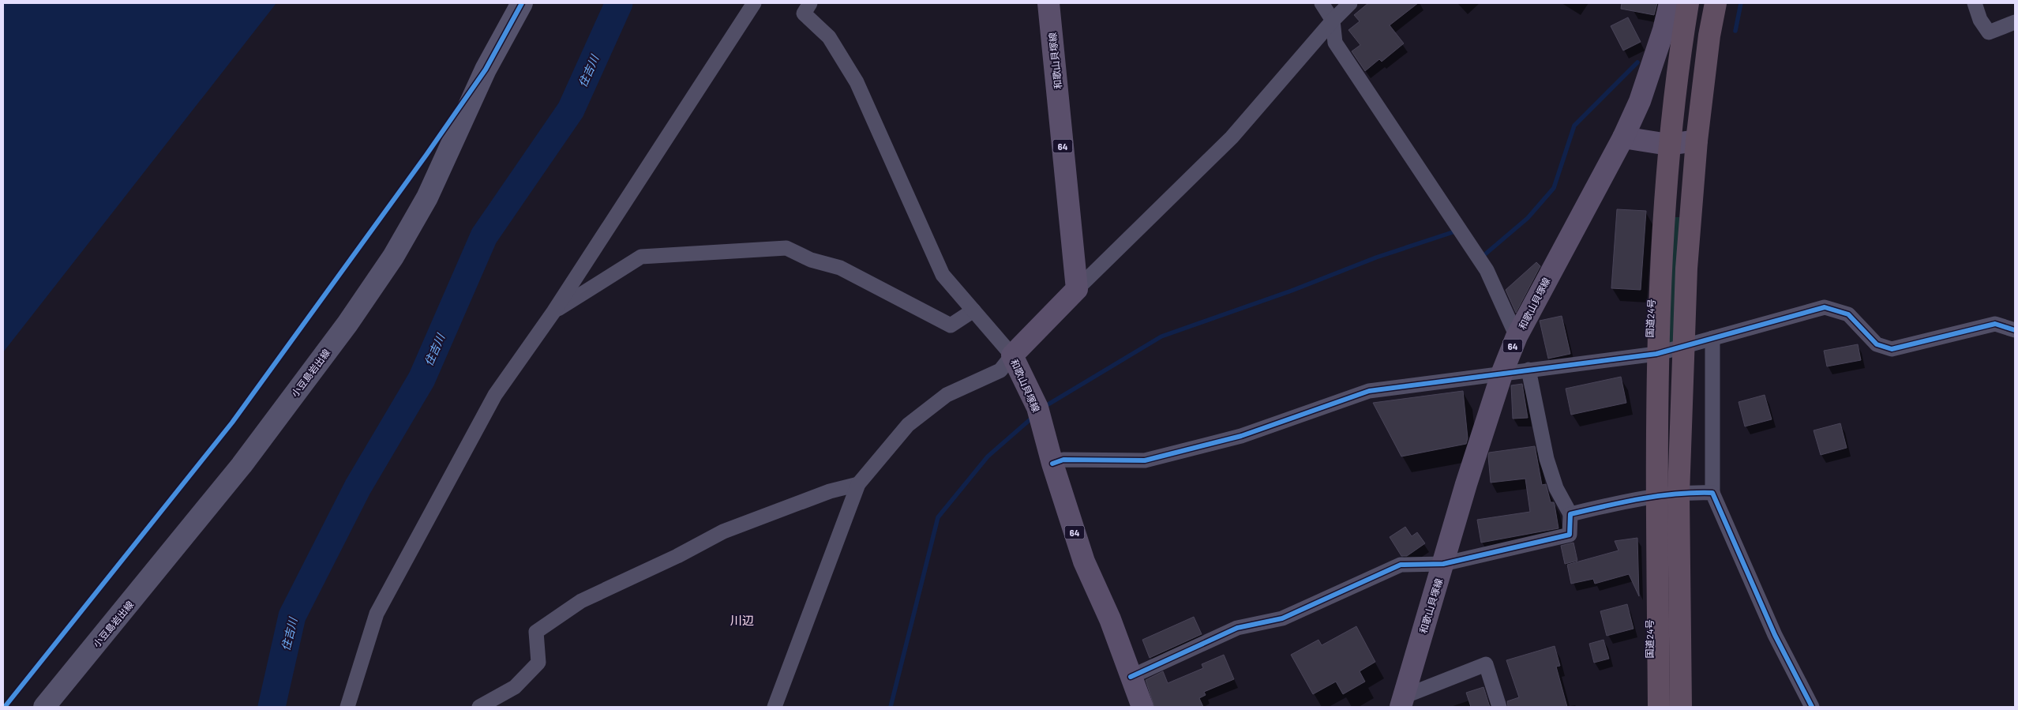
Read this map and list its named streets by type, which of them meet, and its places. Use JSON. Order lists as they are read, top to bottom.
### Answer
{
  "streets": {
    "highway": ["国道24号"],
    "main road": ["和歌山貝塚線", "64", "小豆島岩出線"]
  },
  "districts": ["川辺"],
  "water": ["住吉川"]
}
